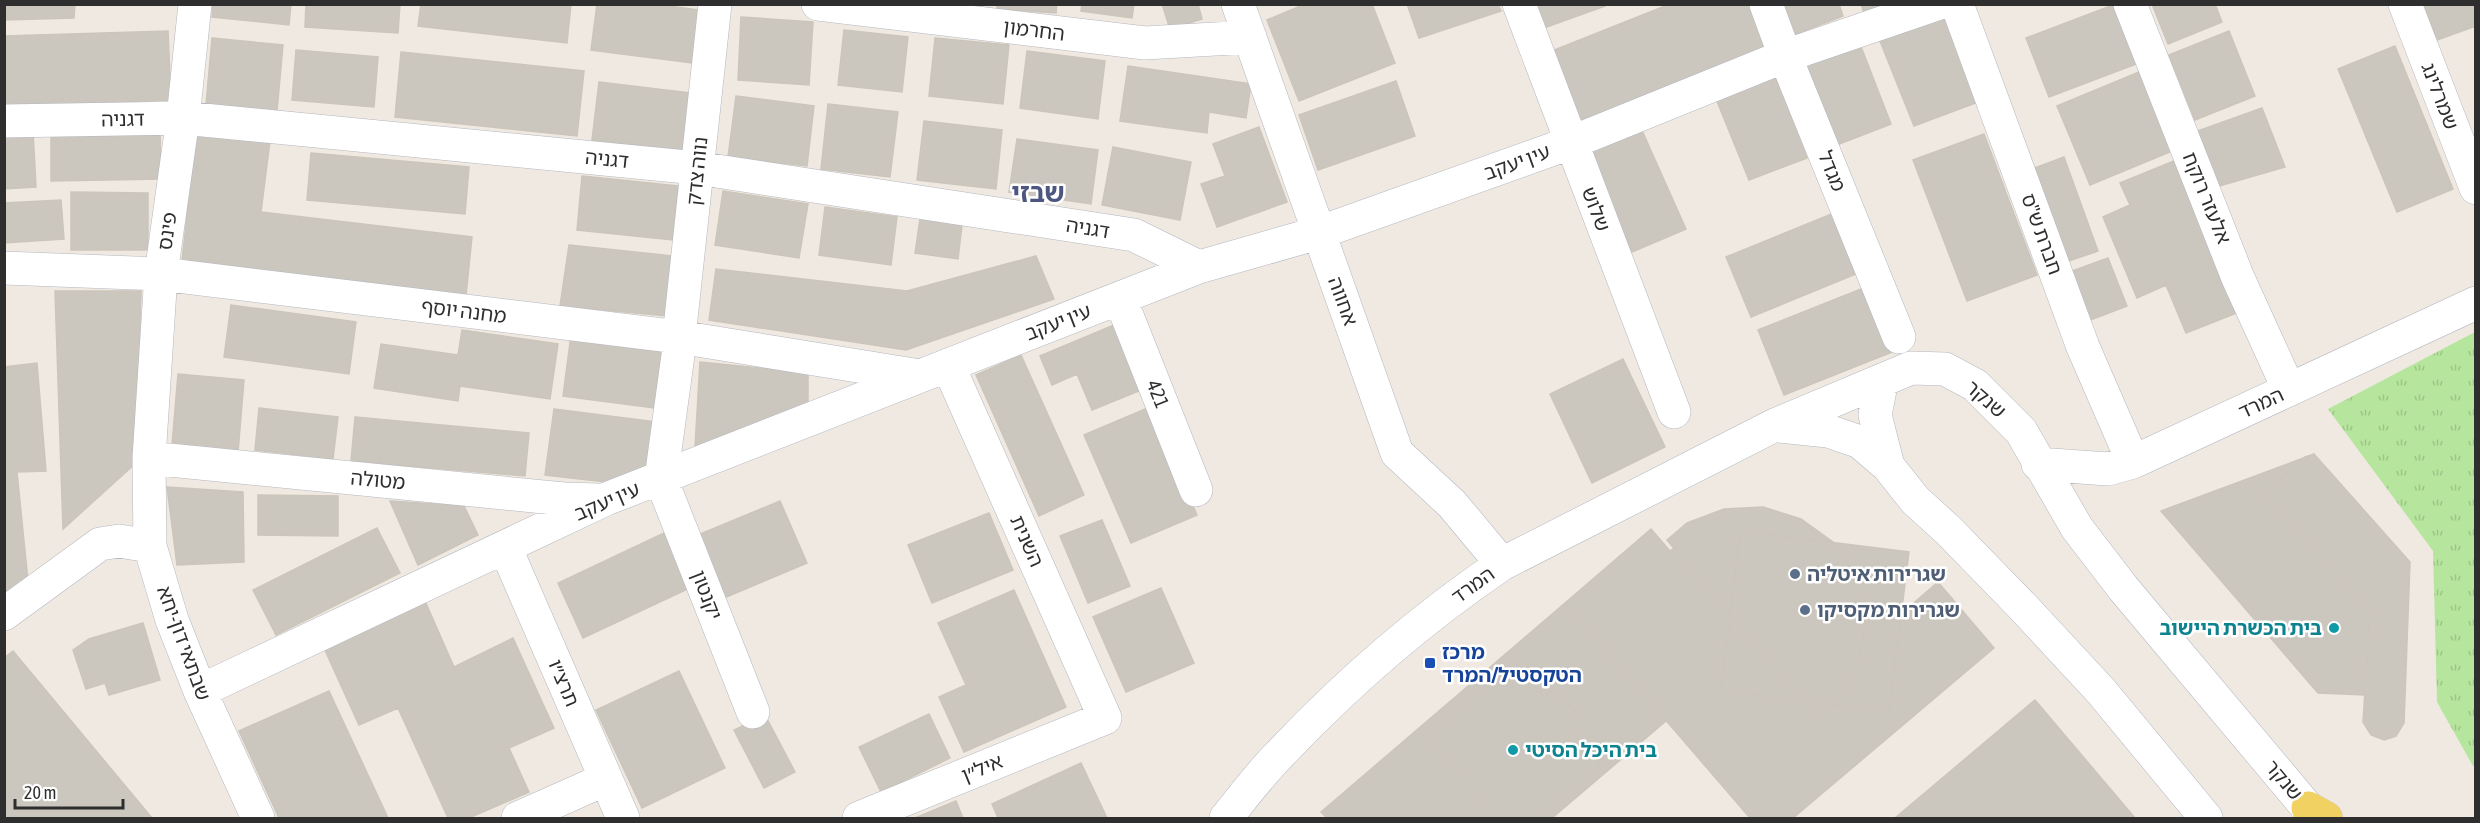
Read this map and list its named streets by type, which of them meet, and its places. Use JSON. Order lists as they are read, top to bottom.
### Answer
{
  "streets": {
    "street": [
      "החרמון",
      "שמרלינג",
      "דגניה",
      "עין יעקב",
      "נווה צדק",
      "מגדל",
      "אלעזר רוקח",
      "שלוש",
      "פינס",
      "חברת ש\"ס",
      "אחווה",
      "מחנה יוסף",
      "421",
      "שנקר",
      "המרד",
      "מטולה",
      "השנית",
      "יקנטון",
      "שבתאי דון-יחא",
      "תרצ״ו",
      "איל״ן"
    ]
  },
  "crossings": [
    ["החרמון", "אחווה"],
    ["דגניה", "עין יעקב"],
    ["דגניה", "נווה צדק"],
    ["דגניה", "פינס"],
    ["עין יעקב", "נווה צדק"],
    ["עין יעקב", "מגדל"],
    ["עין יעקב", "שלוש"],
    ["עין יעקב", "אחווה"],
    ["עין יעקב", "מחנה יוסף"],
    ["עין יעקב", "421"],
    ["עין יעקב", "מטולה"],
    ["עין יעקב", "השנית"],
    ["עין יעקב", "יקנטון"],
    ["עין יעקב", "שבתאי דון-יחא"],
    ["עין יעקב", "תרצ״ו"],
    ["נווה צדק", "מחנה יוסף"],
    ["נווה צדק", "יקנטון"],
    ["אלעזר רוקח", "המרד"],
    ["פינס", "מחנה יוסף"],
    ["פינס", "מטולה"],
    ["פינס", "שבתאי דון-יחא"],
    ["חברת ש\"ס", "המרד"],
    ["אחווה", "המרד"],
    ["מחנה יוסף", "השנית"],
    ["שנקר", "המרד"],
    ["מטולה", "שבתאי דון-יחא"],
    ["השנית", "איל״ן"]
  ],
  "districts": ["שבזי"],
  "places": {
    "other": [
      "שגרירות איטליה",
      "שגרירות מקסיקו",
      "בית הכשרת היישוב",
      "בית היכל הסיטי"
    ],
    "transit": ["מרכז הטקסטיל/המרד"]
  },
  "scale_bar": "20 m"
}
